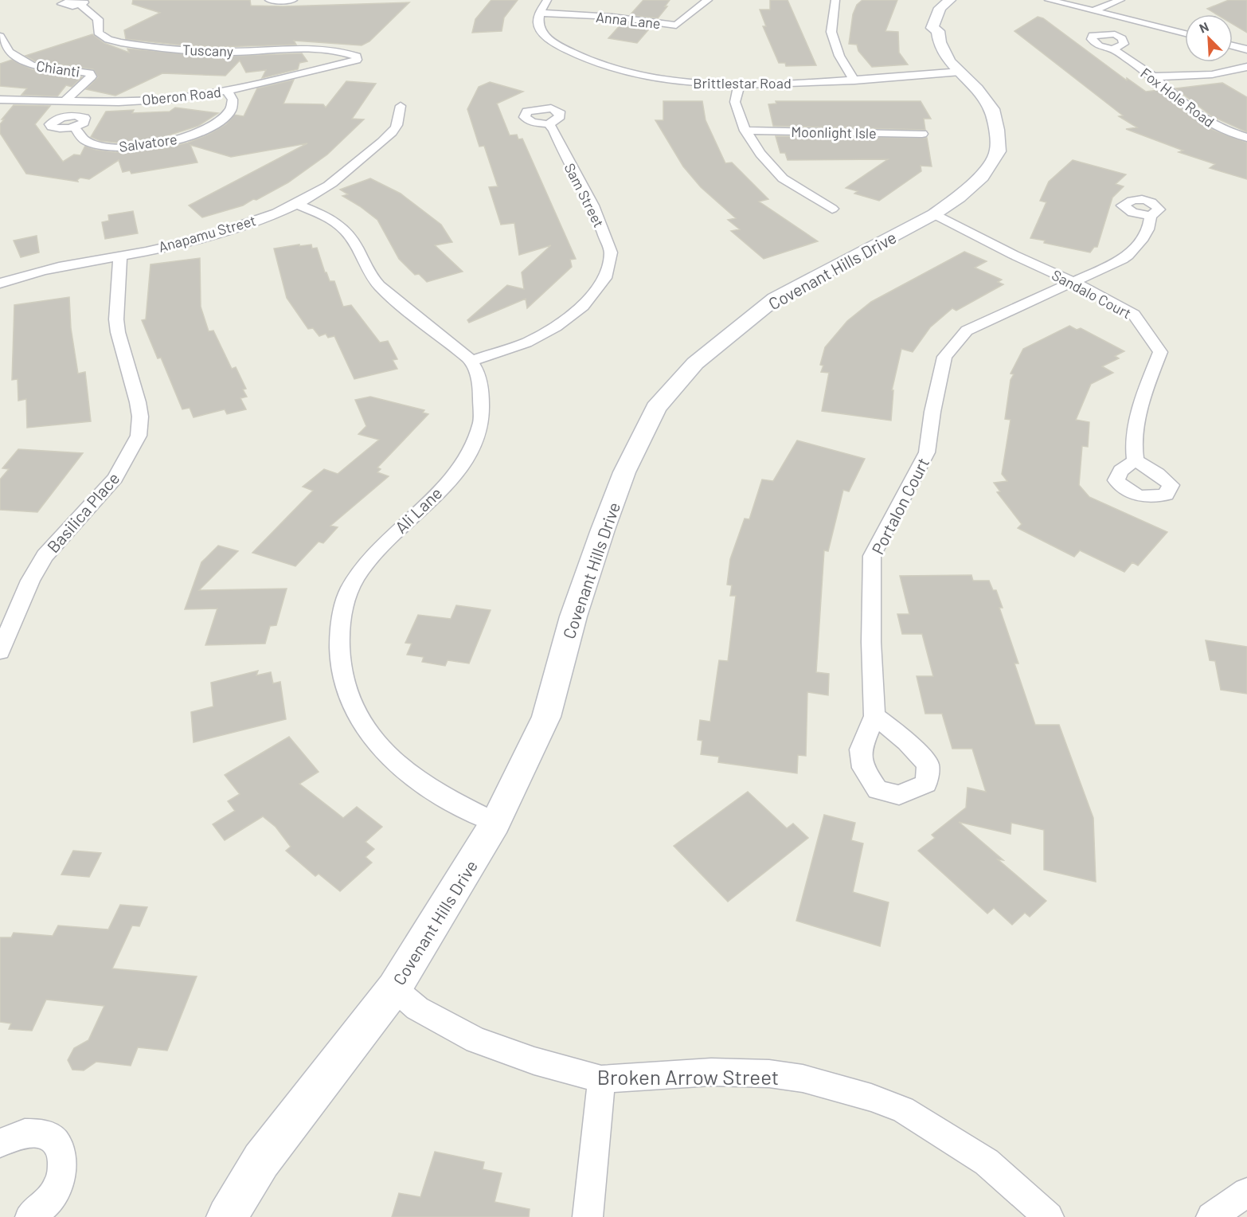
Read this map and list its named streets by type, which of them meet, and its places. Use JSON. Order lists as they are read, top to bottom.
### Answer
{
  "streets": {
    "street": [
      "Anna Lane",
      "Tuscany",
      "Chianti",
      "Brittlestar Road",
      "Oberon Road",
      "Fox Hole Road",
      "Moonlight Isle",
      "Salvatore",
      "Sam Street",
      "Anapamu Street",
      "Covenant Hills Drive",
      "Sandalo Court",
      "Portalon Court",
      "Ali Lane",
      "Basilica Place",
      "Broken Arrow Street"
    ]
  },
  "crossings": [
    ["Anna Lane", "Brittlestar Road"],
    ["Tuscany", "Oberon Road"],
    ["Chianti", "Oberon Road"],
    ["Brittlestar Road", "Covenant Hills Drive"],
    ["Oberon Road", "Salvatore"],
    ["Sam Street", "Ali Lane"],
    ["Anapamu Street", "Basilica Place"],
    ["Covenant Hills Drive", "Sandalo Court"],
    ["Covenant Hills Drive", "Ali Lane"],
    ["Covenant Hills Drive", "Broken Arrow Street"],
    ["Sandalo Court", "Portalon Court"]
  ],
  "north": "top left"
}
